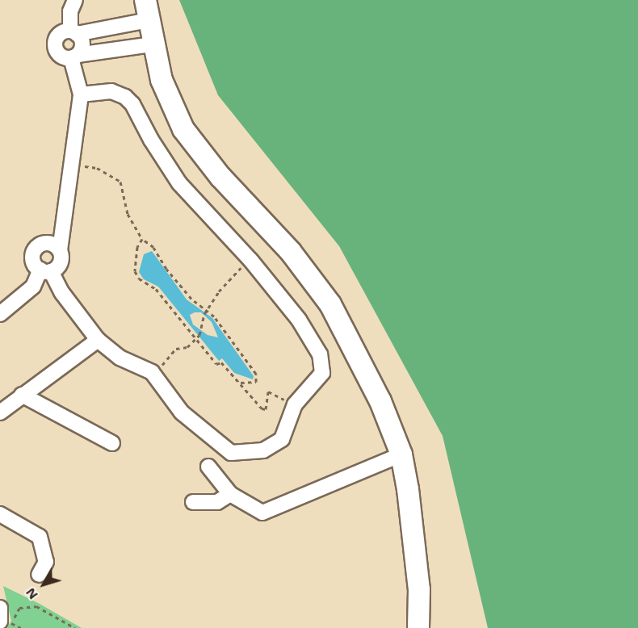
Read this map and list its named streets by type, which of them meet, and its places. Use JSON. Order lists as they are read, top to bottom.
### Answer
{
  "north": "bottom left"
}
